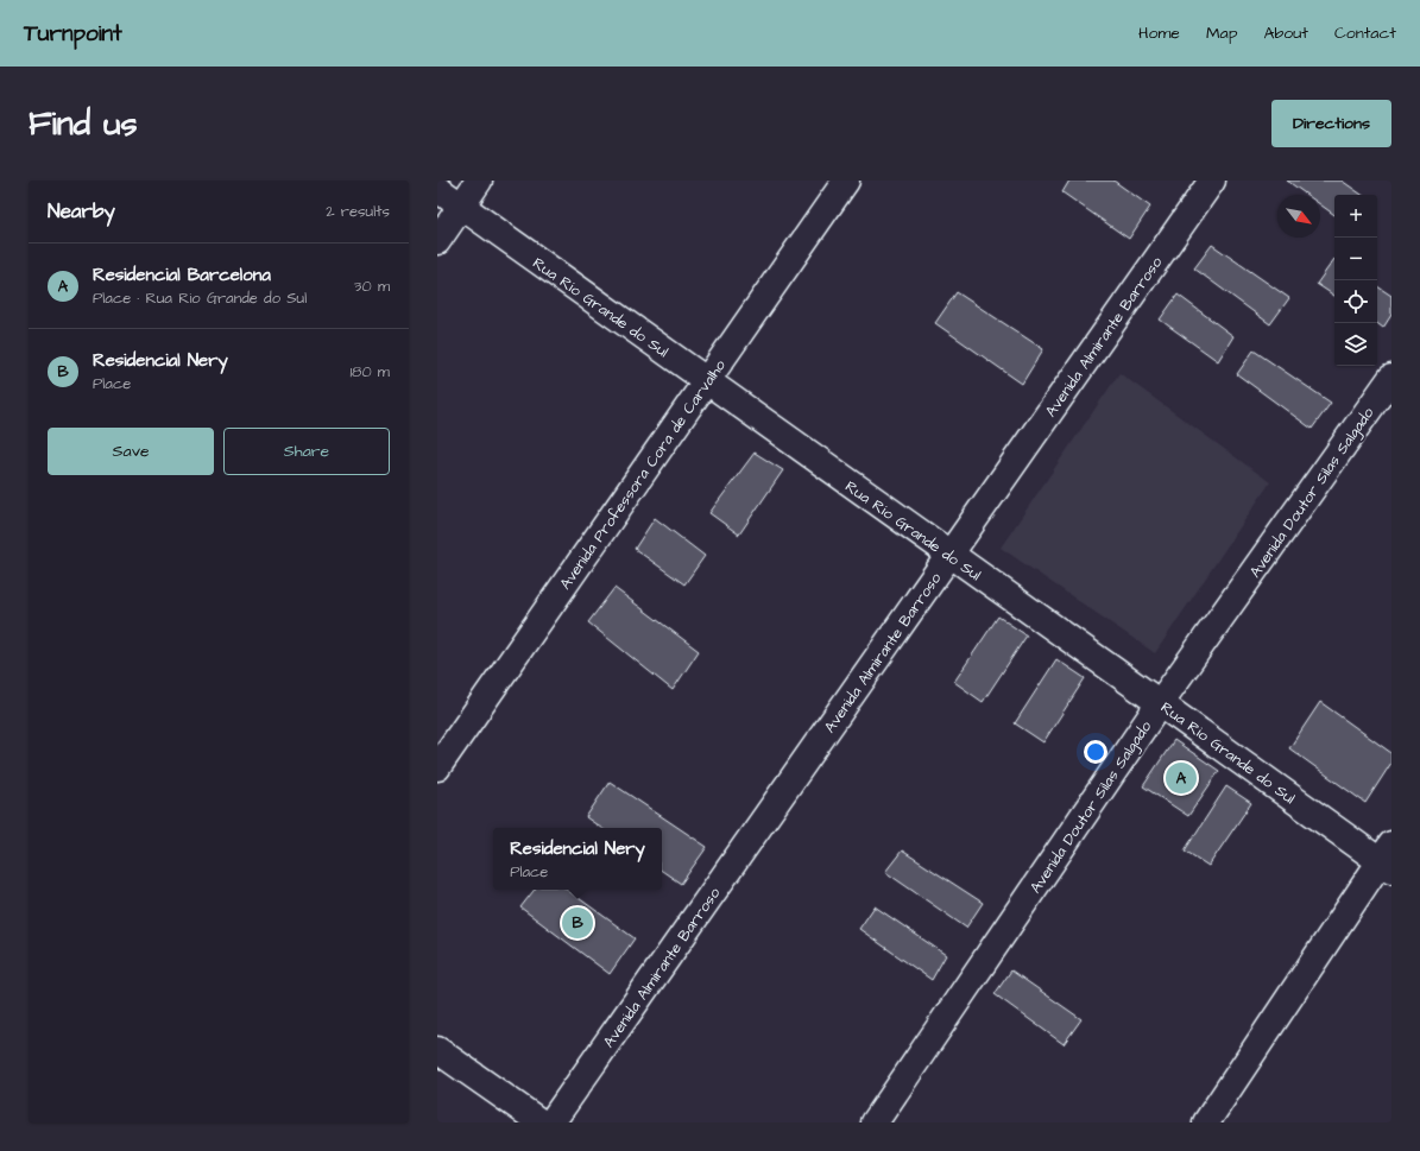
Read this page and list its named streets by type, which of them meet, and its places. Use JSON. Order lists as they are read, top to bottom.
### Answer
{
  "streets": {
    "street": [
      "Rua Rio Grande do Sul",
      "Avenida Almirante Barroso",
      "Avenida Professora Cora de Carvalho",
      "Avenida Doutor Silas Salgado"
    ]
  },
  "crossings": [
    ["Rua Rio Grande do Sul", "Avenida Almirante Barroso"],
    ["Rua Rio Grande do Sul", "Avenida Professora Cora de Carvalho"],
    ["Rua Rio Grande do Sul", "Avenida Doutor Silas Salgado"]
  ],
  "north": "bottom right",
  "page": {
    "header": "Turnpoint",
    "nav": [
      "Home",
      "Map",
      "About",
      "Contact"
    ],
    "buttons": [
      "Directions",
      ["Save", "Share"]
    ],
    "title": "Find us",
    "heading": ["Nearby", "2 results"],
    "map_buttons": ["+", "−"],
    "list": [
      {
        "mark": "A",
        "name": "Residencial Barcelona",
        "note": "Place · Rua Rio Grande do Sul",
        "value": "30 m"
      },
      {
        "mark": "B",
        "name": "Residencial Nery",
        "note": "Place",
        "value": "180 m"
      }
    ],
    "pins": ["A", "B"],
    "popup": ["Residencial Nery", "Place"]
  }
}
